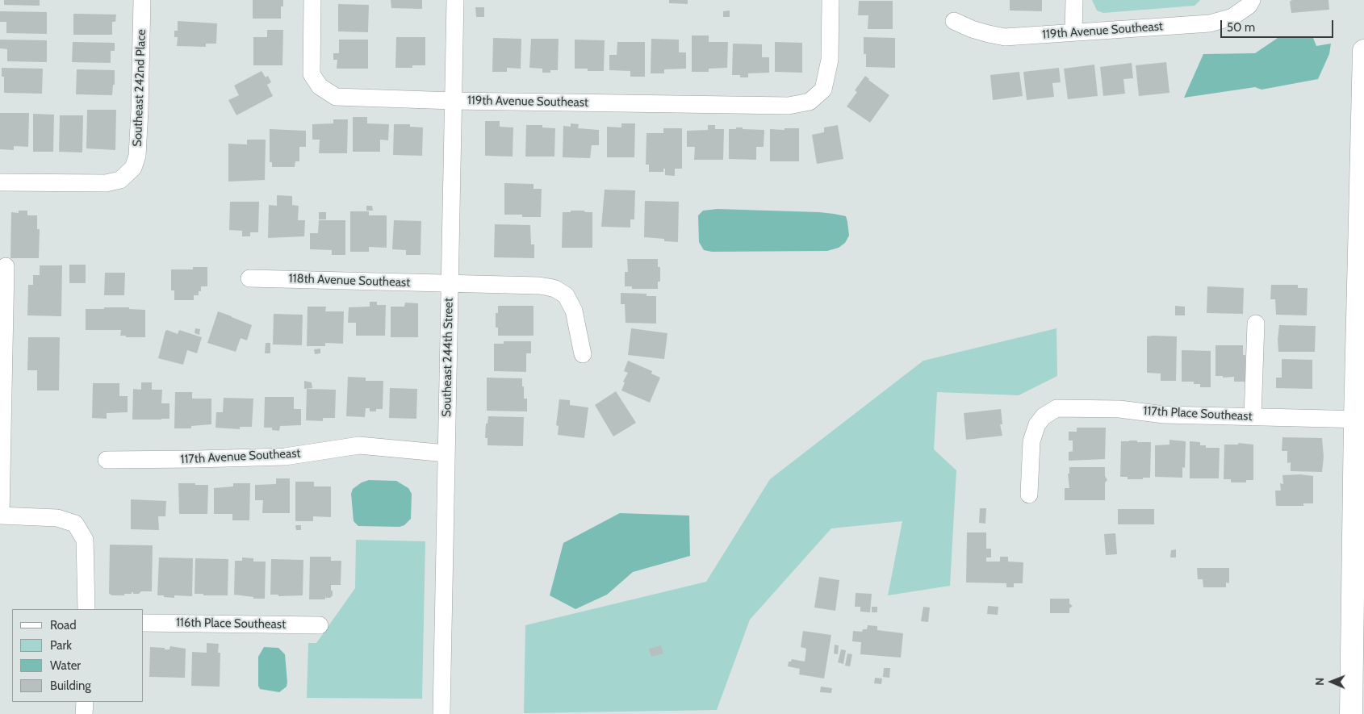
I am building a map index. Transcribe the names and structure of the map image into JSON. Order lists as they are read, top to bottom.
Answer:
{
  "streets": {
    "street": [
      "119th Avenue Southeast",
      "Southeast 242nd Place",
      "118th Avenue Southeast",
      "Southeast 244th Street",
      "117th Place Southeast",
      "117th Avenue Southeast",
      "116th Place Southeast"
    ]
  },
  "crossings": [
    ["119th Avenue Southeast", "Southeast 244th Street"],
    ["118th Avenue Southeast", "Southeast 244th Street"],
    ["Southeast 244th Street", "117th Avenue Southeast"]
  ],
  "legend": [
    "Road",
    "Park",
    "Water",
    "Building"
  ],
  "scale_bar": "50 m",
  "north": "left"
}
